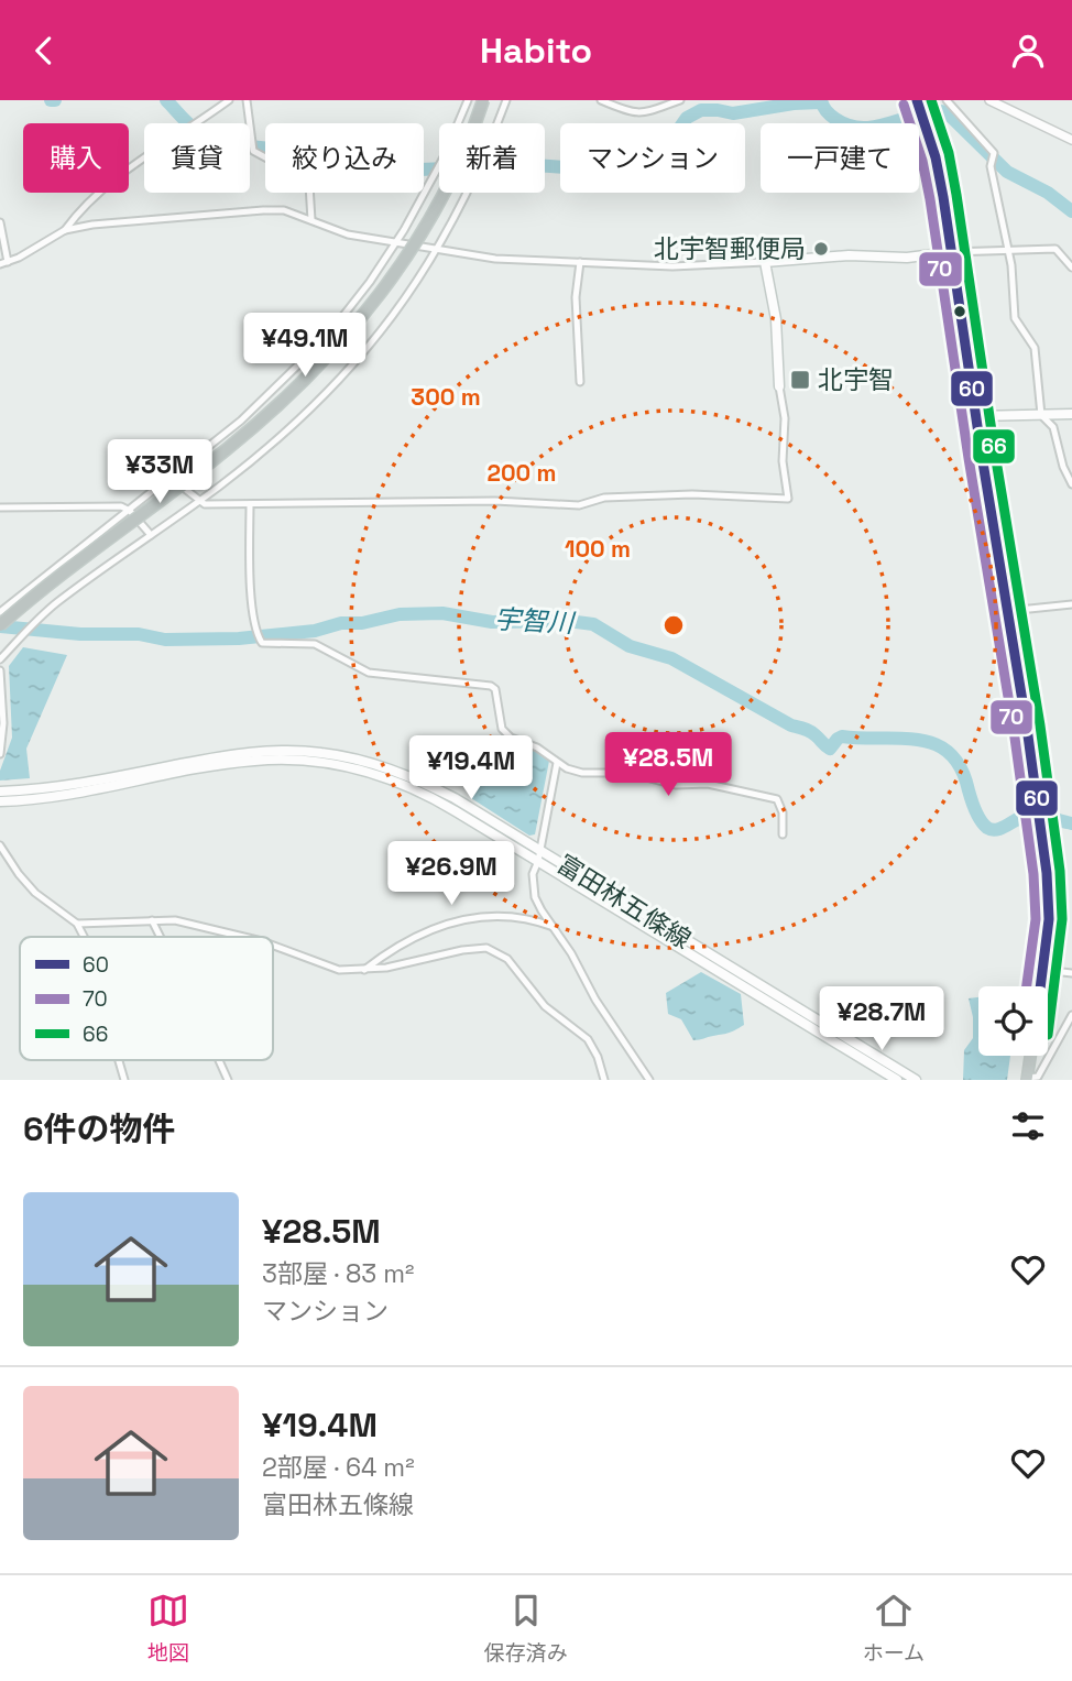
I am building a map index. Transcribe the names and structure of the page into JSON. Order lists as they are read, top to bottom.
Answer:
{
  "streets": {
    "main road": ["富田林五條線"]
  },
  "water": ["宇智川"],
  "places": {
    "other": ["北宇智郵便局"],
    "transit": ["北宇智"]
  },
  "lines": ["transit line 60", "transit line 66", "transit line 70"],
  "legend": ["60", "70", "66"],
  "page": {
    "header": "Habito",
    "chip": [
      "購入",
      "賃貸",
      "絞り込み",
      "新着",
      "マンション",
      "一戸建て"
    ],
    "price": [
      "¥49.1M",
      "¥33M",
      "¥28.5M",
      "¥19.4M",
      "¥26.9M",
      "¥28.7M"
    ],
    "heading": "6件の物件",
    "list": [
      {
        "name": "¥28.5M",
        "note": "3部屋 · 83 m² · マンション"
      },
      {
        "name": "¥19.4M",
        "note": "2部屋 · 64 m² · 富田林五條線"
      }
    ],
    "tabs": ["地図", "保存済み", "ホーム"]
  },
  "rings": ["300 m", "200 m", "100 m"]
}
